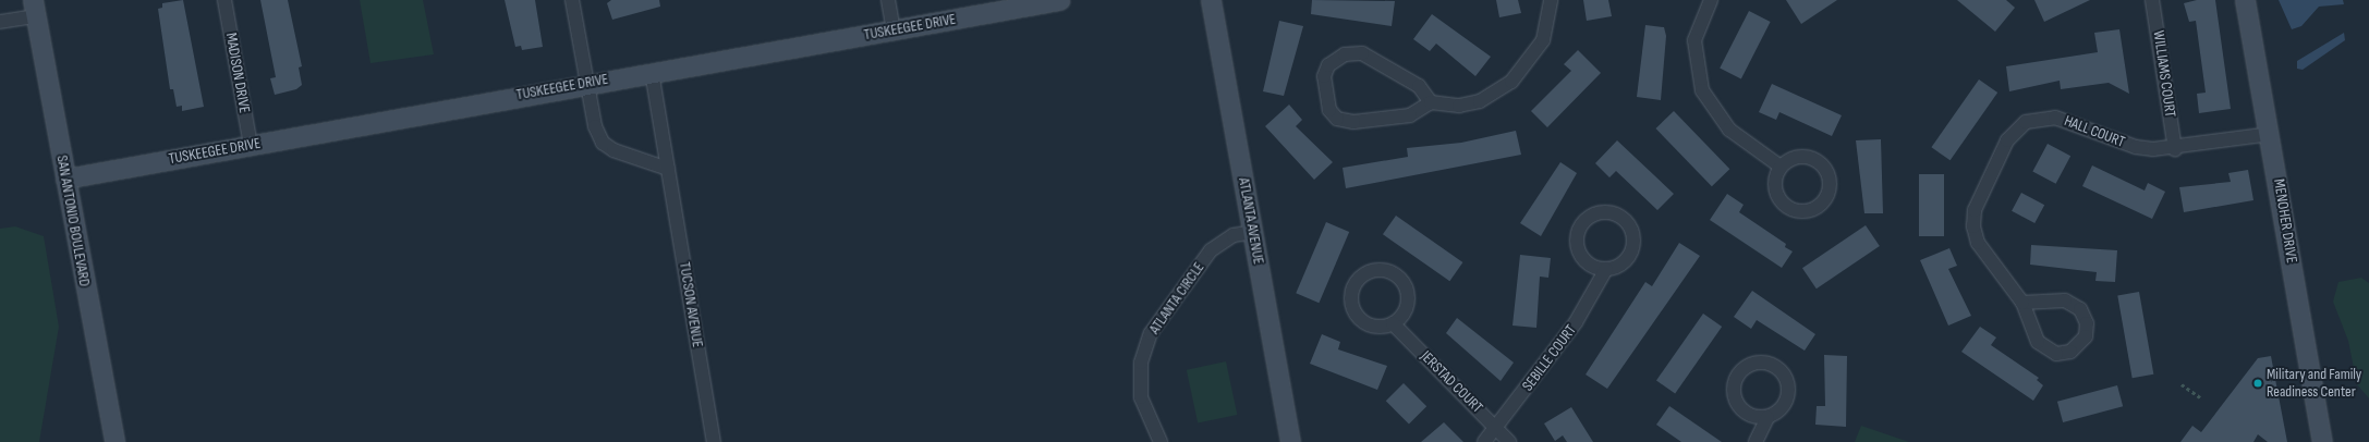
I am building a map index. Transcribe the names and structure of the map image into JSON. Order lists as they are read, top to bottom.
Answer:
{
  "streets": {
    "street": [
      "TUSKEEGEE DRIVE",
      "MADISON DRIVE",
      "WILLIAMS COURT",
      "HALL COURT",
      "SAN ANTONIO BOULEVARD",
      "ATLANTA AVENUE",
      "MENOHER DRIVE",
      "ATLANTA CIRCLE",
      "TUCSON AVENUE",
      "SEBILLE COURT",
      "JERSTAD COURT"
    ]
  },
  "crossings": [
    ["TUSKEEGEE DRIVE", "MADISON DRIVE"],
    ["TUSKEEGEE DRIVE", "SAN ANTONIO BOULEVARD"],
    ["TUSKEEGEE DRIVE", "TUCSON AVENUE"],
    ["WILLIAMS COURT", "HALL COURT"],
    ["HALL COURT", "MENOHER DRIVE"],
    ["ATLANTA AVENUE", "ATLANTA CIRCLE"],
    ["SEBILLE COURT", "JERSTAD COURT"]
  ],
  "places": ["Military and Family Readiness Center"]
}
